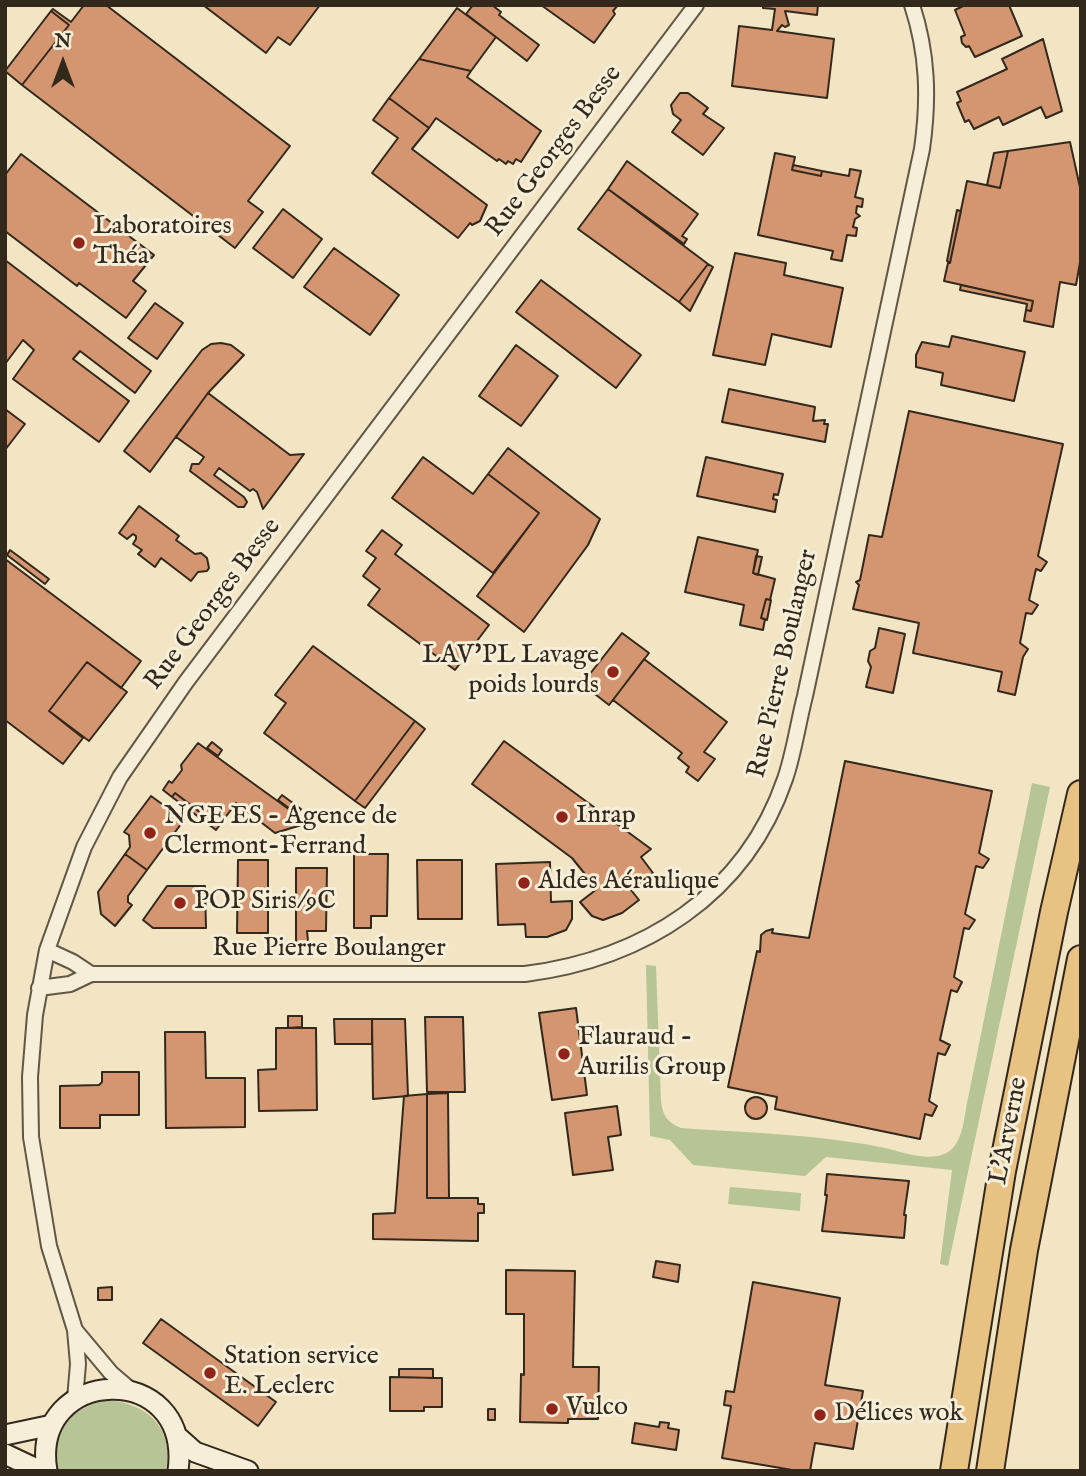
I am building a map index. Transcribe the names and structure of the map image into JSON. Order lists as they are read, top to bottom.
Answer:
{
  "streets": {
    "highway": ["L'Arverne"],
    "street": ["Rue Georges Besse", "Rue Pierre Boulanger"]
  },
  "crossings": [
    ["Rue Georges Besse", "Rue Pierre Boulanger"]
  ],
  "places": [
    "Laboratoires Théa",
    "LAV'PL Lavage poids lourds",
    "Inrap",
    "NGE ES - Agence de Clermont-Ferrand",
    "Aldes Aéraulique",
    "POP Siris/9C",
    "Flauraud - Aurilis Group",
    "Station service E. Leclerc",
    "Vulco",
    "Délices wok"
  ],
  "north": "top"
}
